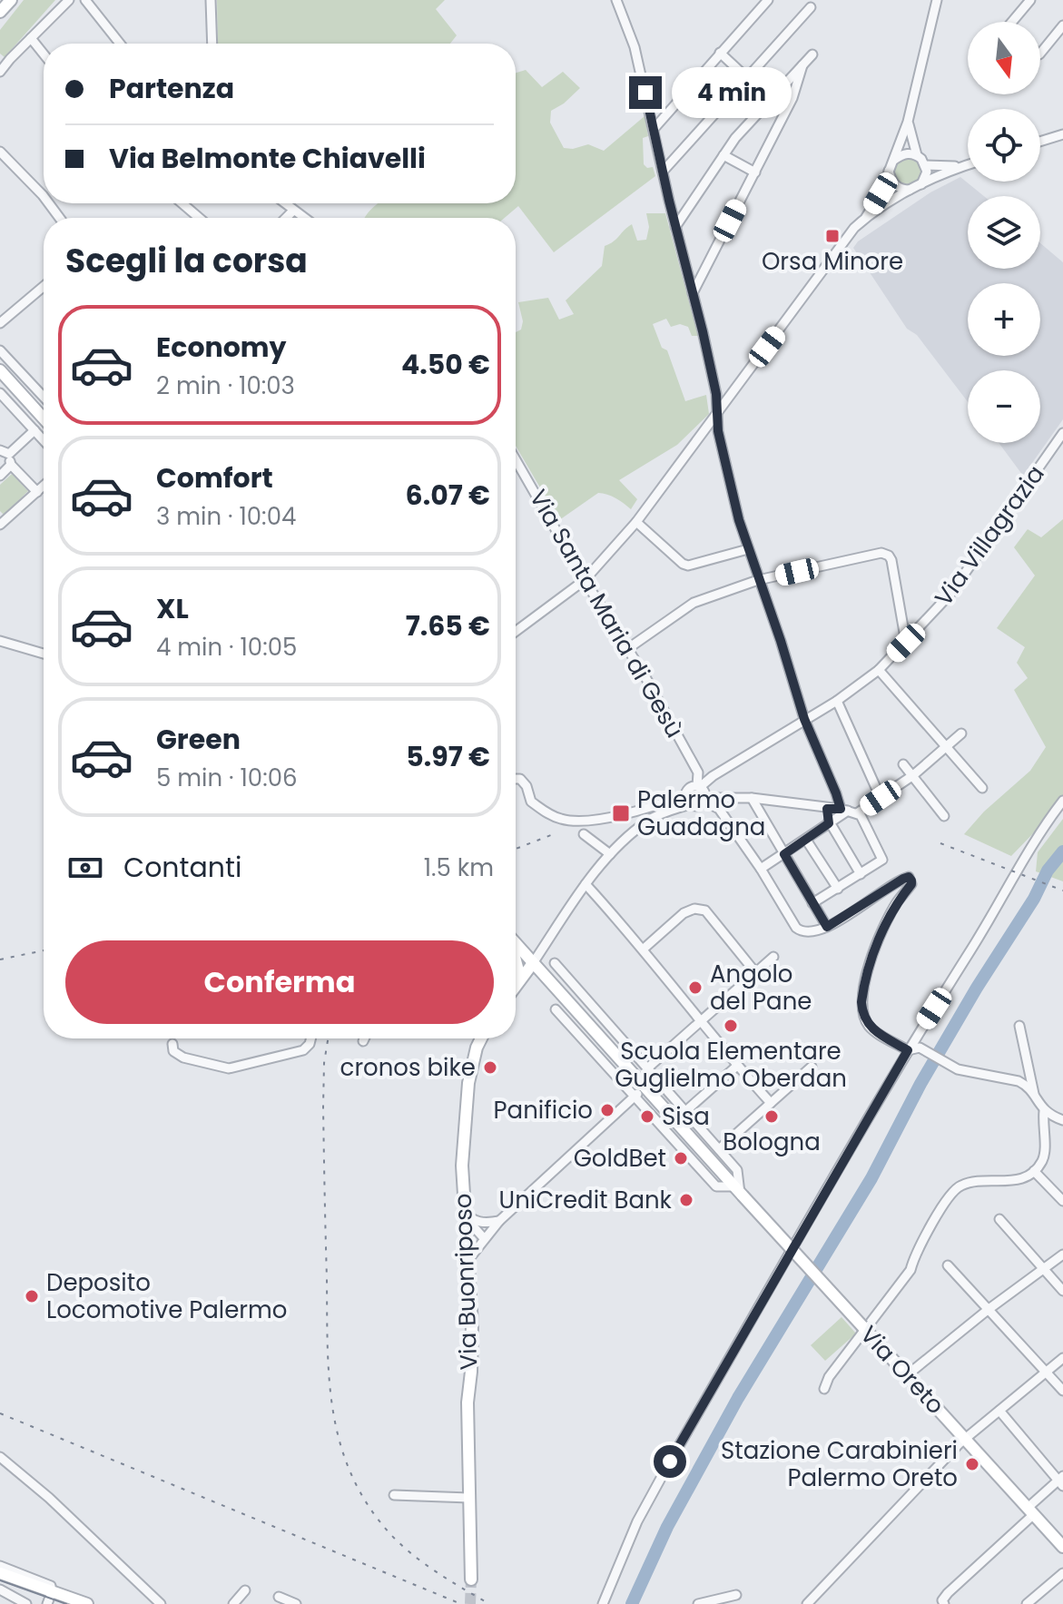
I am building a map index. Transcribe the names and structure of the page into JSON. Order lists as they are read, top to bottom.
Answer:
{
  "streets": {
    "street": [
      "Via Villagrazia",
      "Via Santa Maria di Gesù",
      "Via Buonriposo",
      "Via Oreto"
    ]
  },
  "crossings": [
    ["Via Villagrazia", "Via Santa Maria di Gesù"]
  ],
  "places": {
    "transit": ["Orsa Minore", "Palermo Guadagna"],
    "other": [
      "Angolo del Pane",
      "Scuola Elementare Guglielmo Oberdan",
      "cronos bike",
      "Panificio",
      "Sisa",
      "Bologna",
      "GoldBet",
      "UniCredit Bank",
      "Deposito Locomotive Palermo",
      "Stazione Carabinieri Palermo Oreto"
    ]
  },
  "north": "bottom",
  "page": {
    "map_buttons": ["+", "−"],
    "banner": ["Partenza", "Via Belmonte Chiavelli"],
    "bubble": "4 min",
    "heading": "Scegli la corsa",
    "list": [
      {
        "name": "Economy",
        "note": "2 min · 10:03",
        "value": "4.50 €"
      },
      {
        "name": "Comfort",
        "note": "3 min · 10:04",
        "value": "6.07 €"
      },
      {
        "name": "XL",
        "note": "4 min · 10:05",
        "value": "7.65 €"
      },
      {
        "name": "Green",
        "note": "5 min · 10:06",
        "value": "5.97 €"
      }
    ],
    "pay": ["Contanti", "1.5 km"],
    "buttons": "Conferma"
  }
}
